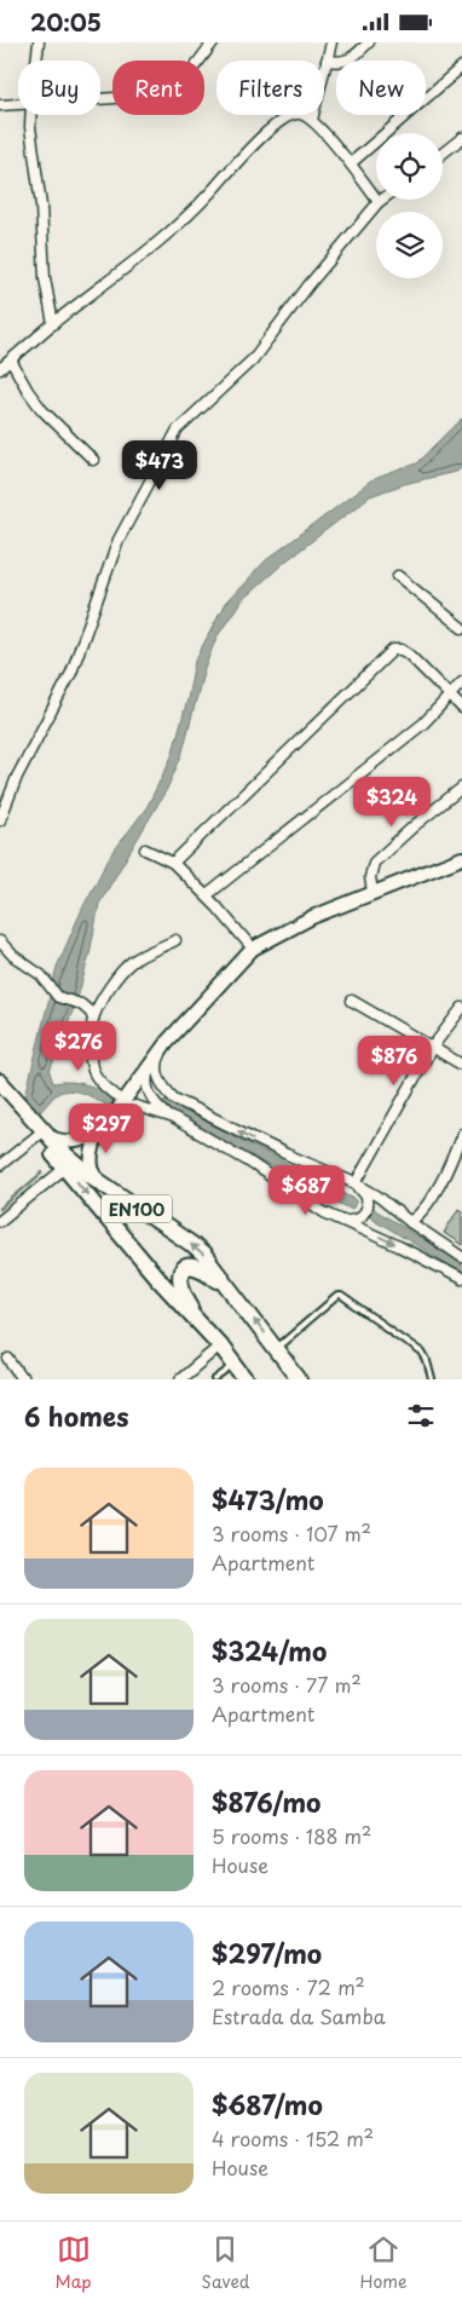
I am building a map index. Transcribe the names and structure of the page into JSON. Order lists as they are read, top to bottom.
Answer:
{
  "streets": {
    "main road": ["EN100"]
  },
  "page": {
    "status": "20:05",
    "chip": [
      "Buy",
      "Rent",
      "Filters",
      "New"
    ],
    "price": [
      "$473",
      "$324",
      "$276",
      "$876",
      "$297",
      "$687"
    ],
    "heading": "6 homes",
    "list": [
      {
        "name": "$473/mo",
        "note": "3 rooms · 107 m² · Apartment"
      },
      {
        "name": "$324/mo",
        "note": "3 rooms · 77 m² · Apartment"
      },
      {
        "name": "$876/mo",
        "note": "5 rooms · 188 m² · House"
      },
      {
        "name": "$297/mo",
        "note": "2 rooms · 72 m² · Estrada da Samba"
      },
      {
        "name": "$687/mo",
        "note": "4 rooms · 152 m² · House"
      }
    ],
    "tabs": ["Map", "Saved", "Home"]
  }
}
